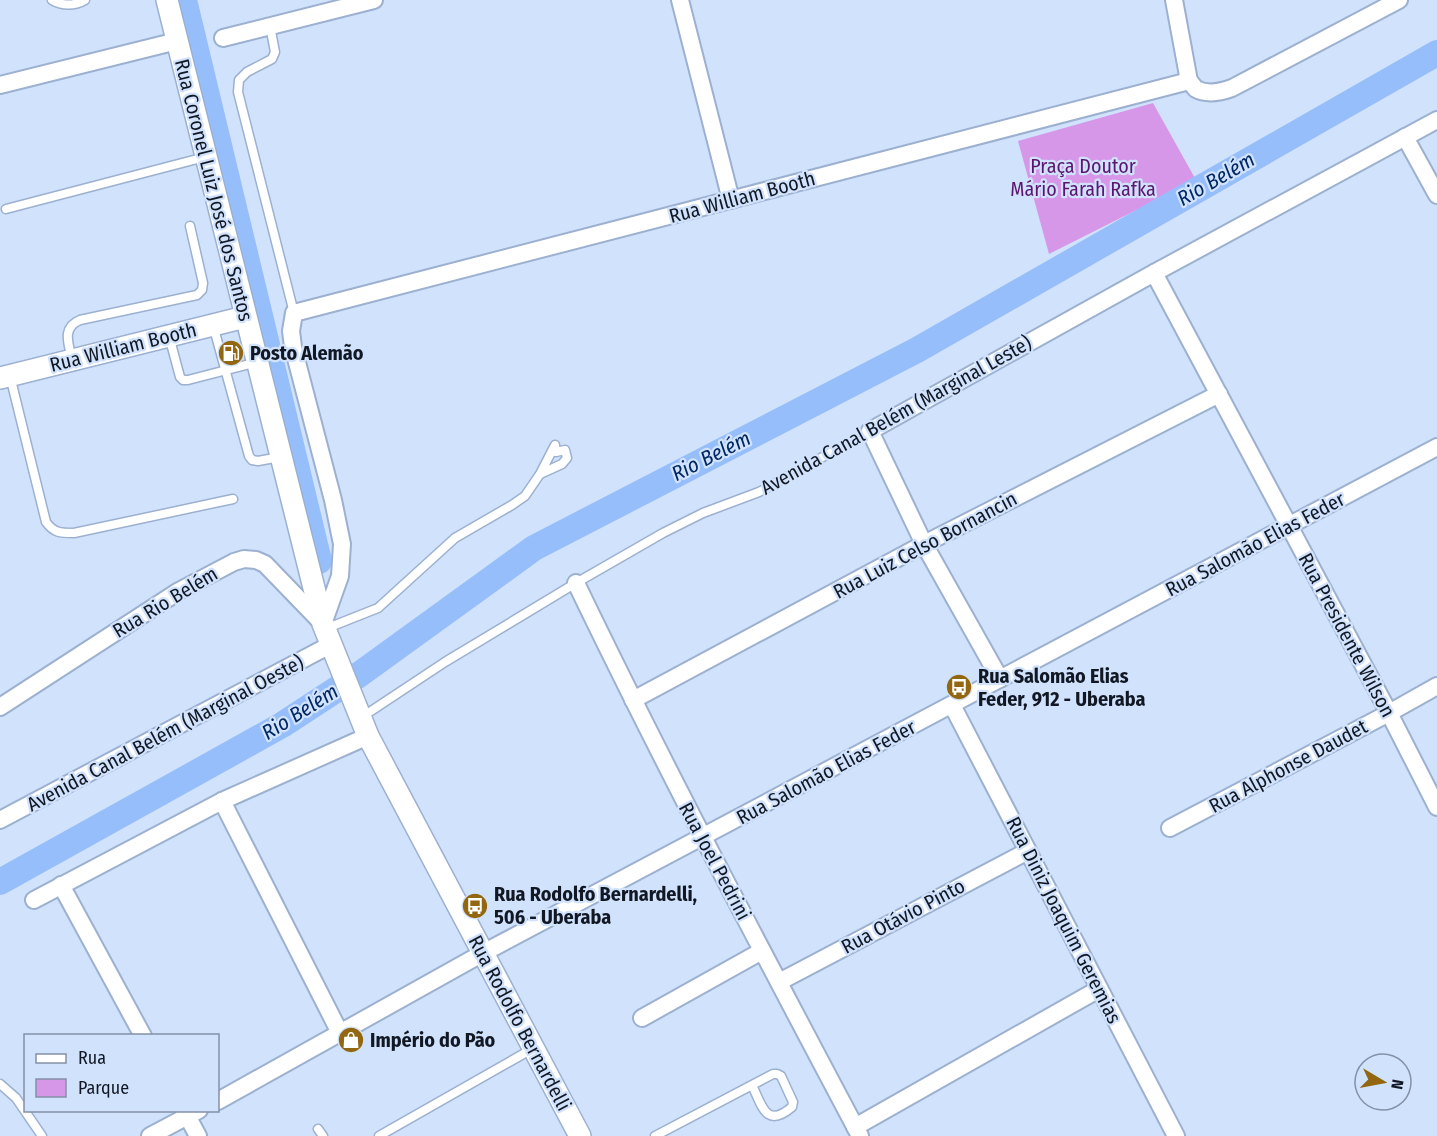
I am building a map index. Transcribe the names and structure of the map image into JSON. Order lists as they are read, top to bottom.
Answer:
{
  "streets": {
    "street": [
      "Rua Coronel Luiz José dos Santos",
      "Rua William Booth",
      "Avenida Canal Belém (Marginal Leste)",
      "Rua Salomão Elias Feder",
      "Rua Luiz Celso Bornancin",
      "Rua Rio Belém",
      "Rua Presidente Wilson",
      "Avenida Canal Belém (Marginal Oeste)",
      "Rua Alphonse Daudet",
      "Rua Joel Pedrini",
      "Rua Otávio Pinto",
      "Rua Diniz Joaquim Geremias",
      "Rua Rodolfo Bernardelli"
    ]
  },
  "crossings": [
    ["Rua Coronel Luiz José dos Santos", "Rua William Booth"],
    ["Rua Coronel Luiz José dos Santos", "Rua Rio Belém"],
    ["Rua Coronel Luiz José dos Santos", "Avenida Canal Belém (Marginal Oeste)"],
    ["Rua Coronel Luiz José dos Santos", "Rua Rodolfo Bernardelli"],
    ["Avenida Canal Belém (Marginal Leste)", "Rua Presidente Wilson"],
    ["Avenida Canal Belém (Marginal Leste)", "Rua Joel Pedrini"],
    ["Avenida Canal Belém (Marginal Leste)", "Rua Rodolfo Bernardelli"],
    ["Rua Salomão Elias Feder", "Rua Presidente Wilson"],
    ["Rua Salomão Elias Feder", "Rua Joel Pedrini"],
    ["Rua Salomão Elias Feder", "Rua Diniz Joaquim Geremias"],
    ["Rua Salomão Elias Feder", "Rua Rodolfo Bernardelli"],
    ["Rua Luiz Celso Bornancin", "Rua Presidente Wilson"],
    ["Rua Luiz Celso Bornancin", "Rua Joel Pedrini"],
    ["Rua Rio Belém", "Avenida Canal Belém (Marginal Oeste)"],
    ["Rua Rio Belém", "Rua Rodolfo Bernardelli"],
    ["Rua Presidente Wilson", "Rua Alphonse Daudet"],
    ["Avenida Canal Belém (Marginal Oeste)", "Rua Rodolfo Bernardelli"],
    ["Rua Joel Pedrini", "Rua Otávio Pinto"],
    ["Rua Otávio Pinto", "Rua Diniz Joaquim Geremias"]
  ],
  "water": ["Rio Belém"],
  "parks": ["Praça Doutor Mário Farah Rafka"],
  "places": {
    "fuel station": ["Posto Alemão"],
    "bus stop": ["Rua Salomão Elias Feder, 912 - Uberaba", "Rua Rodolfo Bernardelli, 506 - Uberaba"],
    "shop": ["Império do Pão"]
  },
  "legend": ["Rua", "Parque"],
  "north": "right"
}
